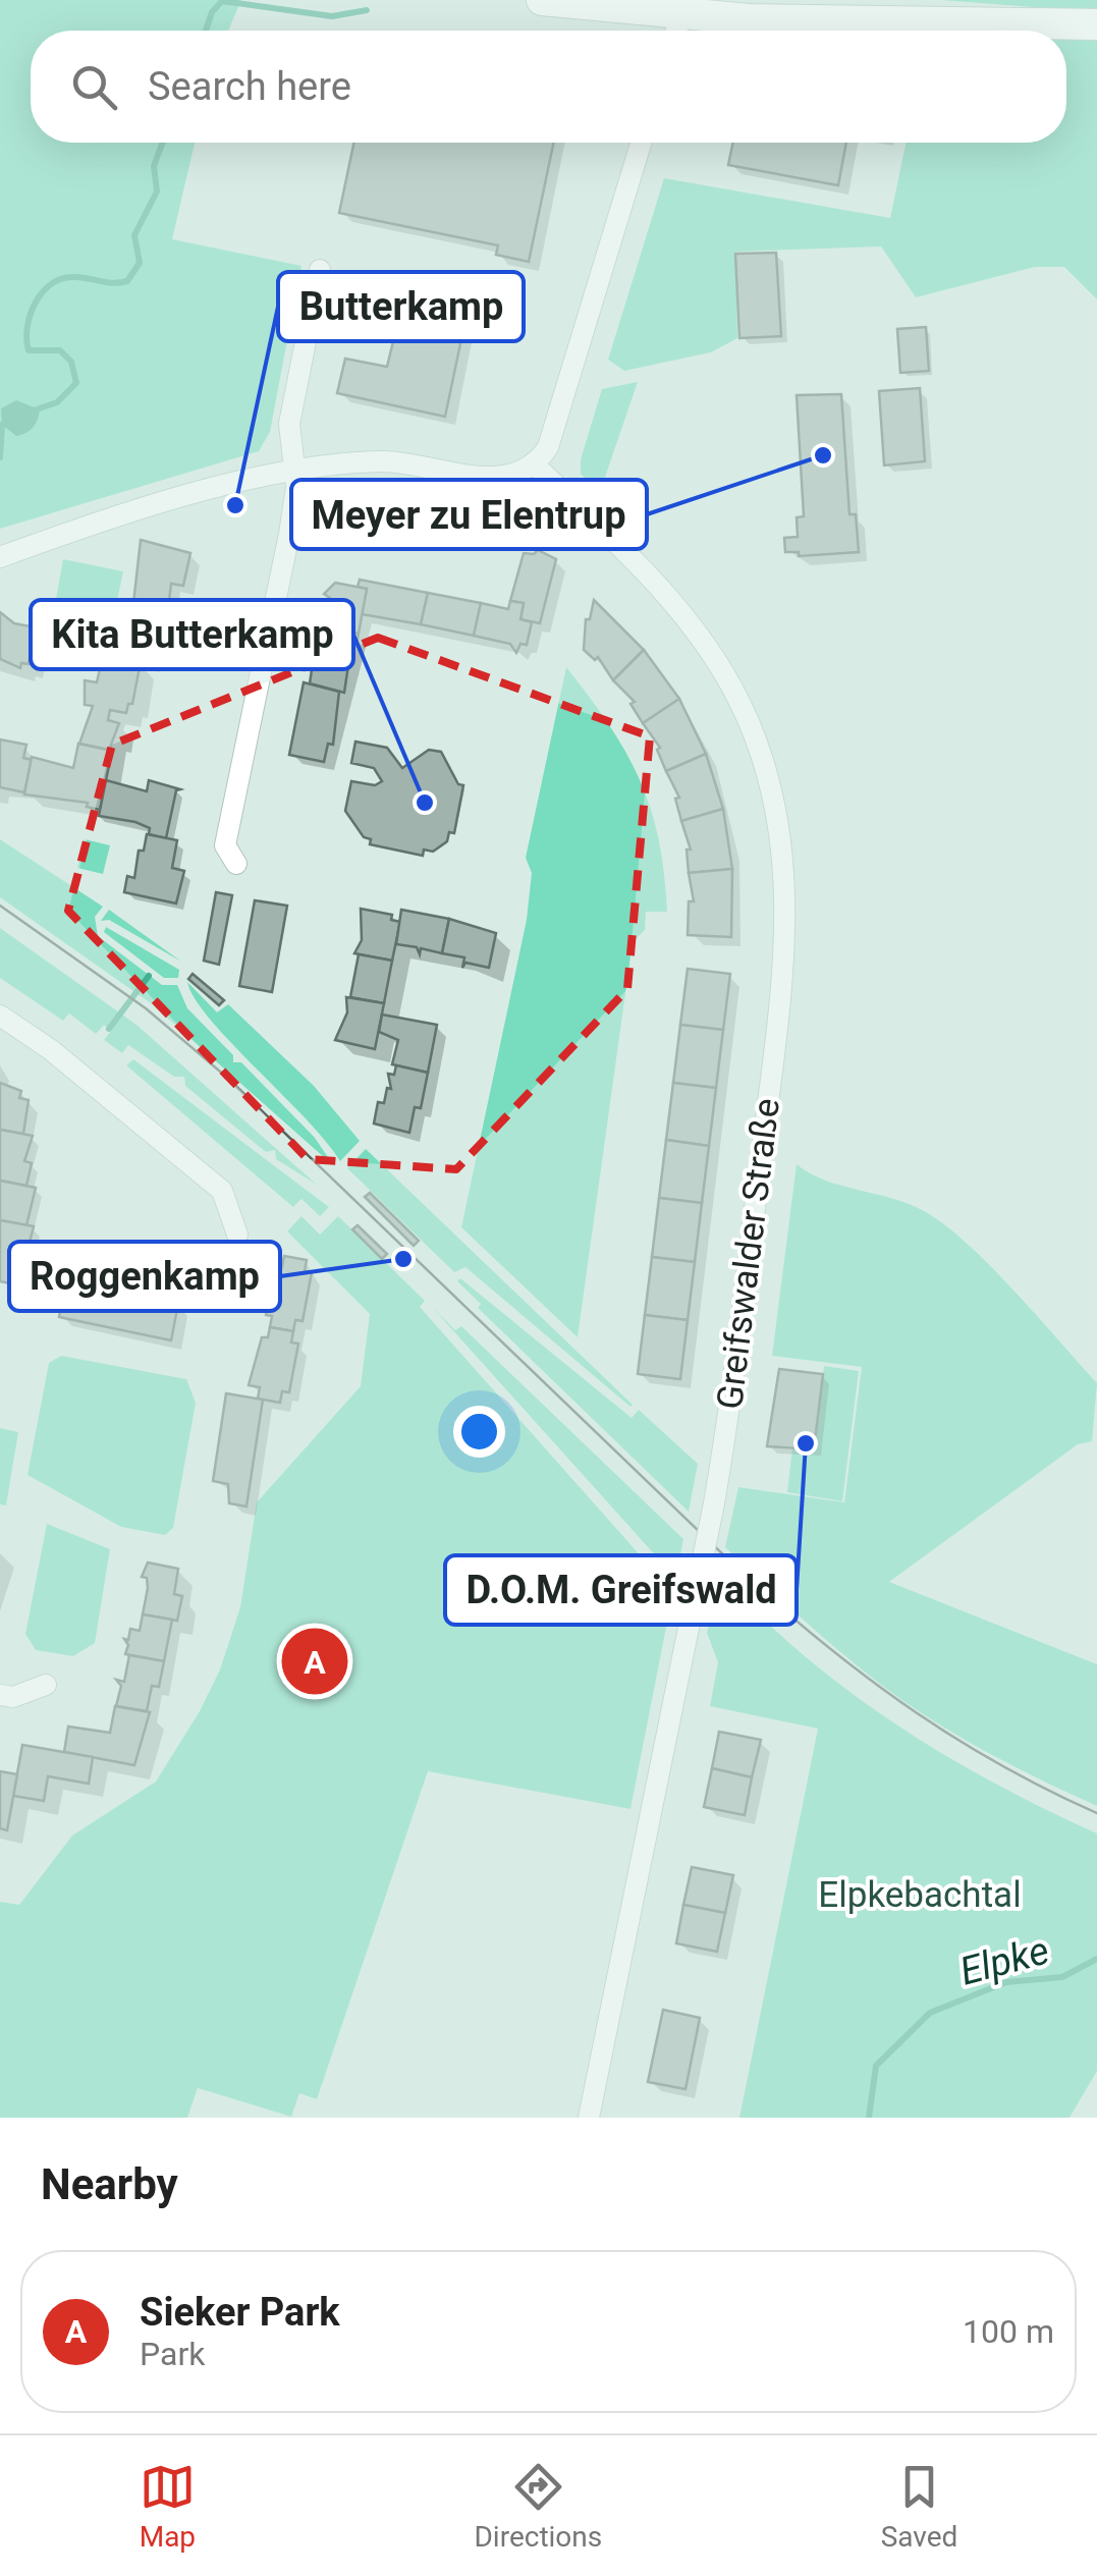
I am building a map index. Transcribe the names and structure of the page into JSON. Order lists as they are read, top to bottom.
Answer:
{
  "streets": {
    "street": ["Greifswalder Straße"]
  },
  "water": ["Elpke"],
  "parks": ["Elpkebachtal"],
  "places": [
    "Meyer zu Elentrup",
    "Butterkamp",
    "Kita Butterkamp",
    "Roggenkamp",
    "D.O.M. Greifswald"
  ],
  "page": {
    "search": "Search here",
    "pins": "A",
    "heading": "Nearby",
    "list": [
      {
        "mark": "A",
        "name": "Sieker Park",
        "note": "Park",
        "value": "100 m"
      }
    ],
    "nav": ["Map", "Directions", "Saved"]
  }
}
